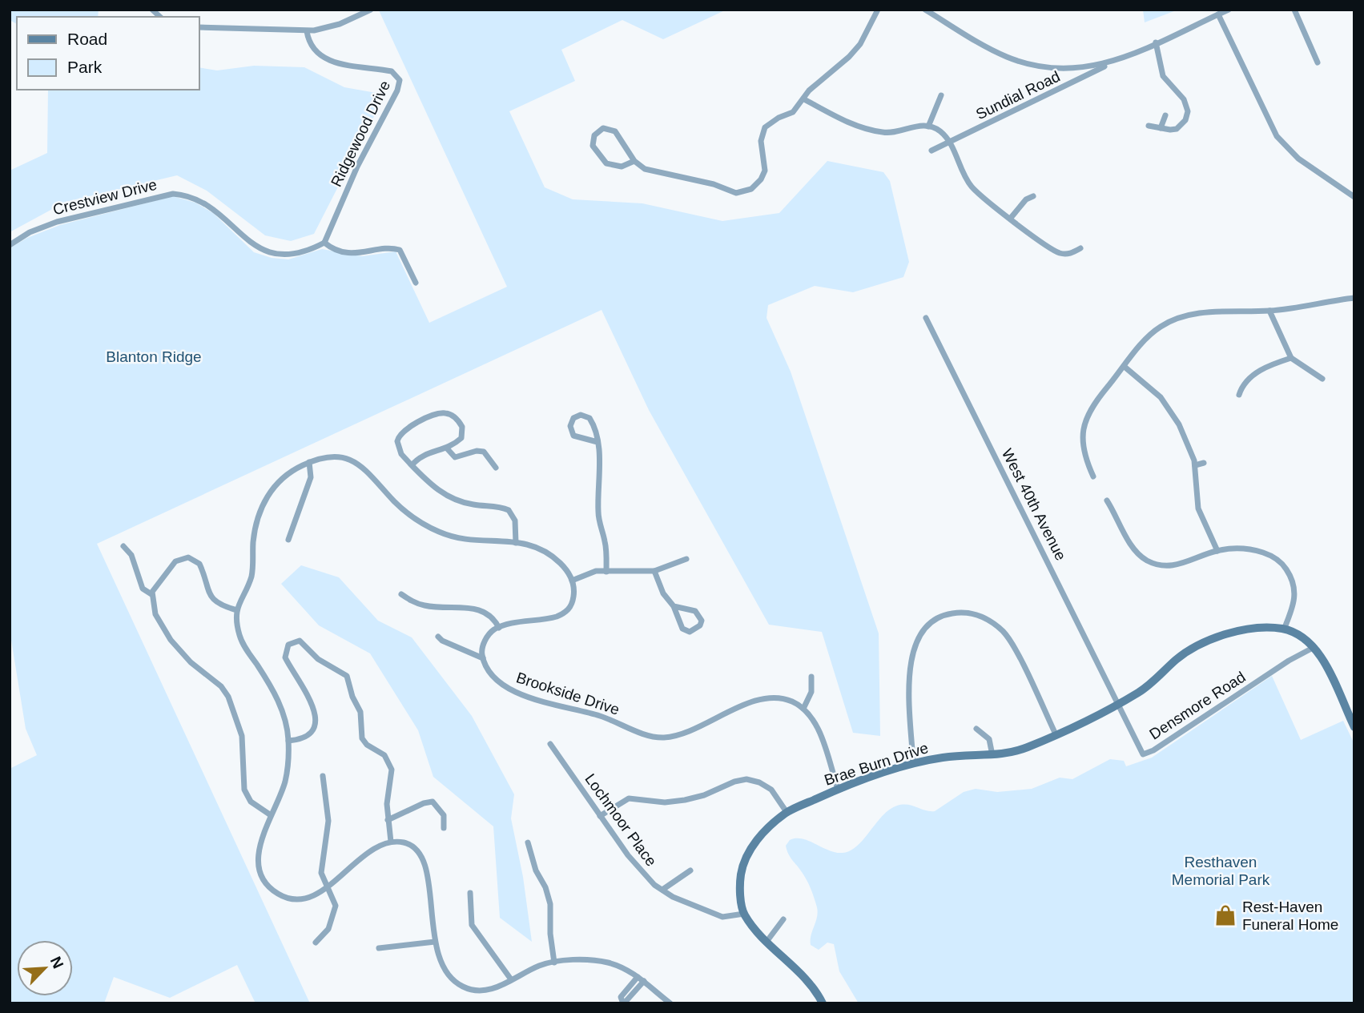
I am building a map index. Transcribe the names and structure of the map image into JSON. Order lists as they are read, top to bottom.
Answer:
{
  "streets": {
    "street": [
      "Sundial Road",
      "Ridgewood Drive",
      "Crestview Drive",
      "West 40th Avenue",
      "Brookside Drive",
      "Densmore Road",
      "Brae Burn Drive",
      "Lochmoor Place"
    ]
  },
  "crossings": [
    ["Ridgewood Drive", "Crestview Drive"],
    ["West 40th Avenue", "Densmore Road"],
    ["West 40th Avenue", "Brae Burn Drive"],
    ["Densmore Road", "Brae Burn Drive"],
    ["Brae Burn Drive", "Lochmoor Place"]
  ],
  "parks": ["Blanton Ridge", "Resthaven Memorial Park"],
  "places": {
    "shop": ["Rest-Haven Funeral Home"]
  },
  "legend": ["Road", "Park"],
  "north": "top right"
}
